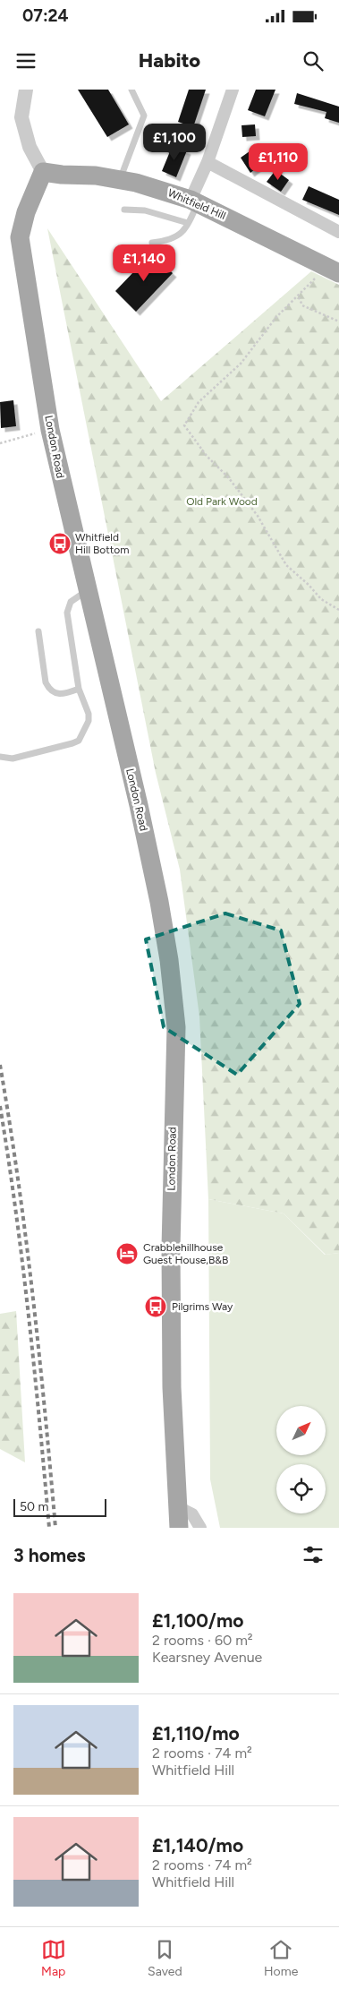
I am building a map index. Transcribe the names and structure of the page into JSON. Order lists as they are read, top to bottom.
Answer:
{
  "streets": {
    "main road": ["Whitfield Hill", "London Road"]
  },
  "crossings": [
    ["Whitfield Hill", "London Road"]
  ],
  "parks": ["Old Park Wood"],
  "places": {
    "bus stop": ["Whitfield Hill Bottom", "Pilgrims Way"],
    "hotel": ["Crabblehillhouse Guest House,B&B"]
  },
  "scale_bar": "50 m",
  "north": "top right",
  "page": {
    "status": "07:24",
    "header": "Habito",
    "price": ["£1,100", "£1,110", "£1,140"],
    "scale": "50 m",
    "heading": "3 homes",
    "list": [
      {
        "name": "£1,100/mo",
        "note": "2 rooms · 60 m² · Kearsney Avenue"
      },
      {
        "name": "£1,110/mo",
        "note": "2 rooms · 74 m² · Whitfield Hill"
      },
      {
        "name": "£1,140/mo",
        "note": "2 rooms · 74 m² · Whitfield Hill"
      }
    ],
    "tabs": ["Map", "Saved", "Home"]
  }
}
